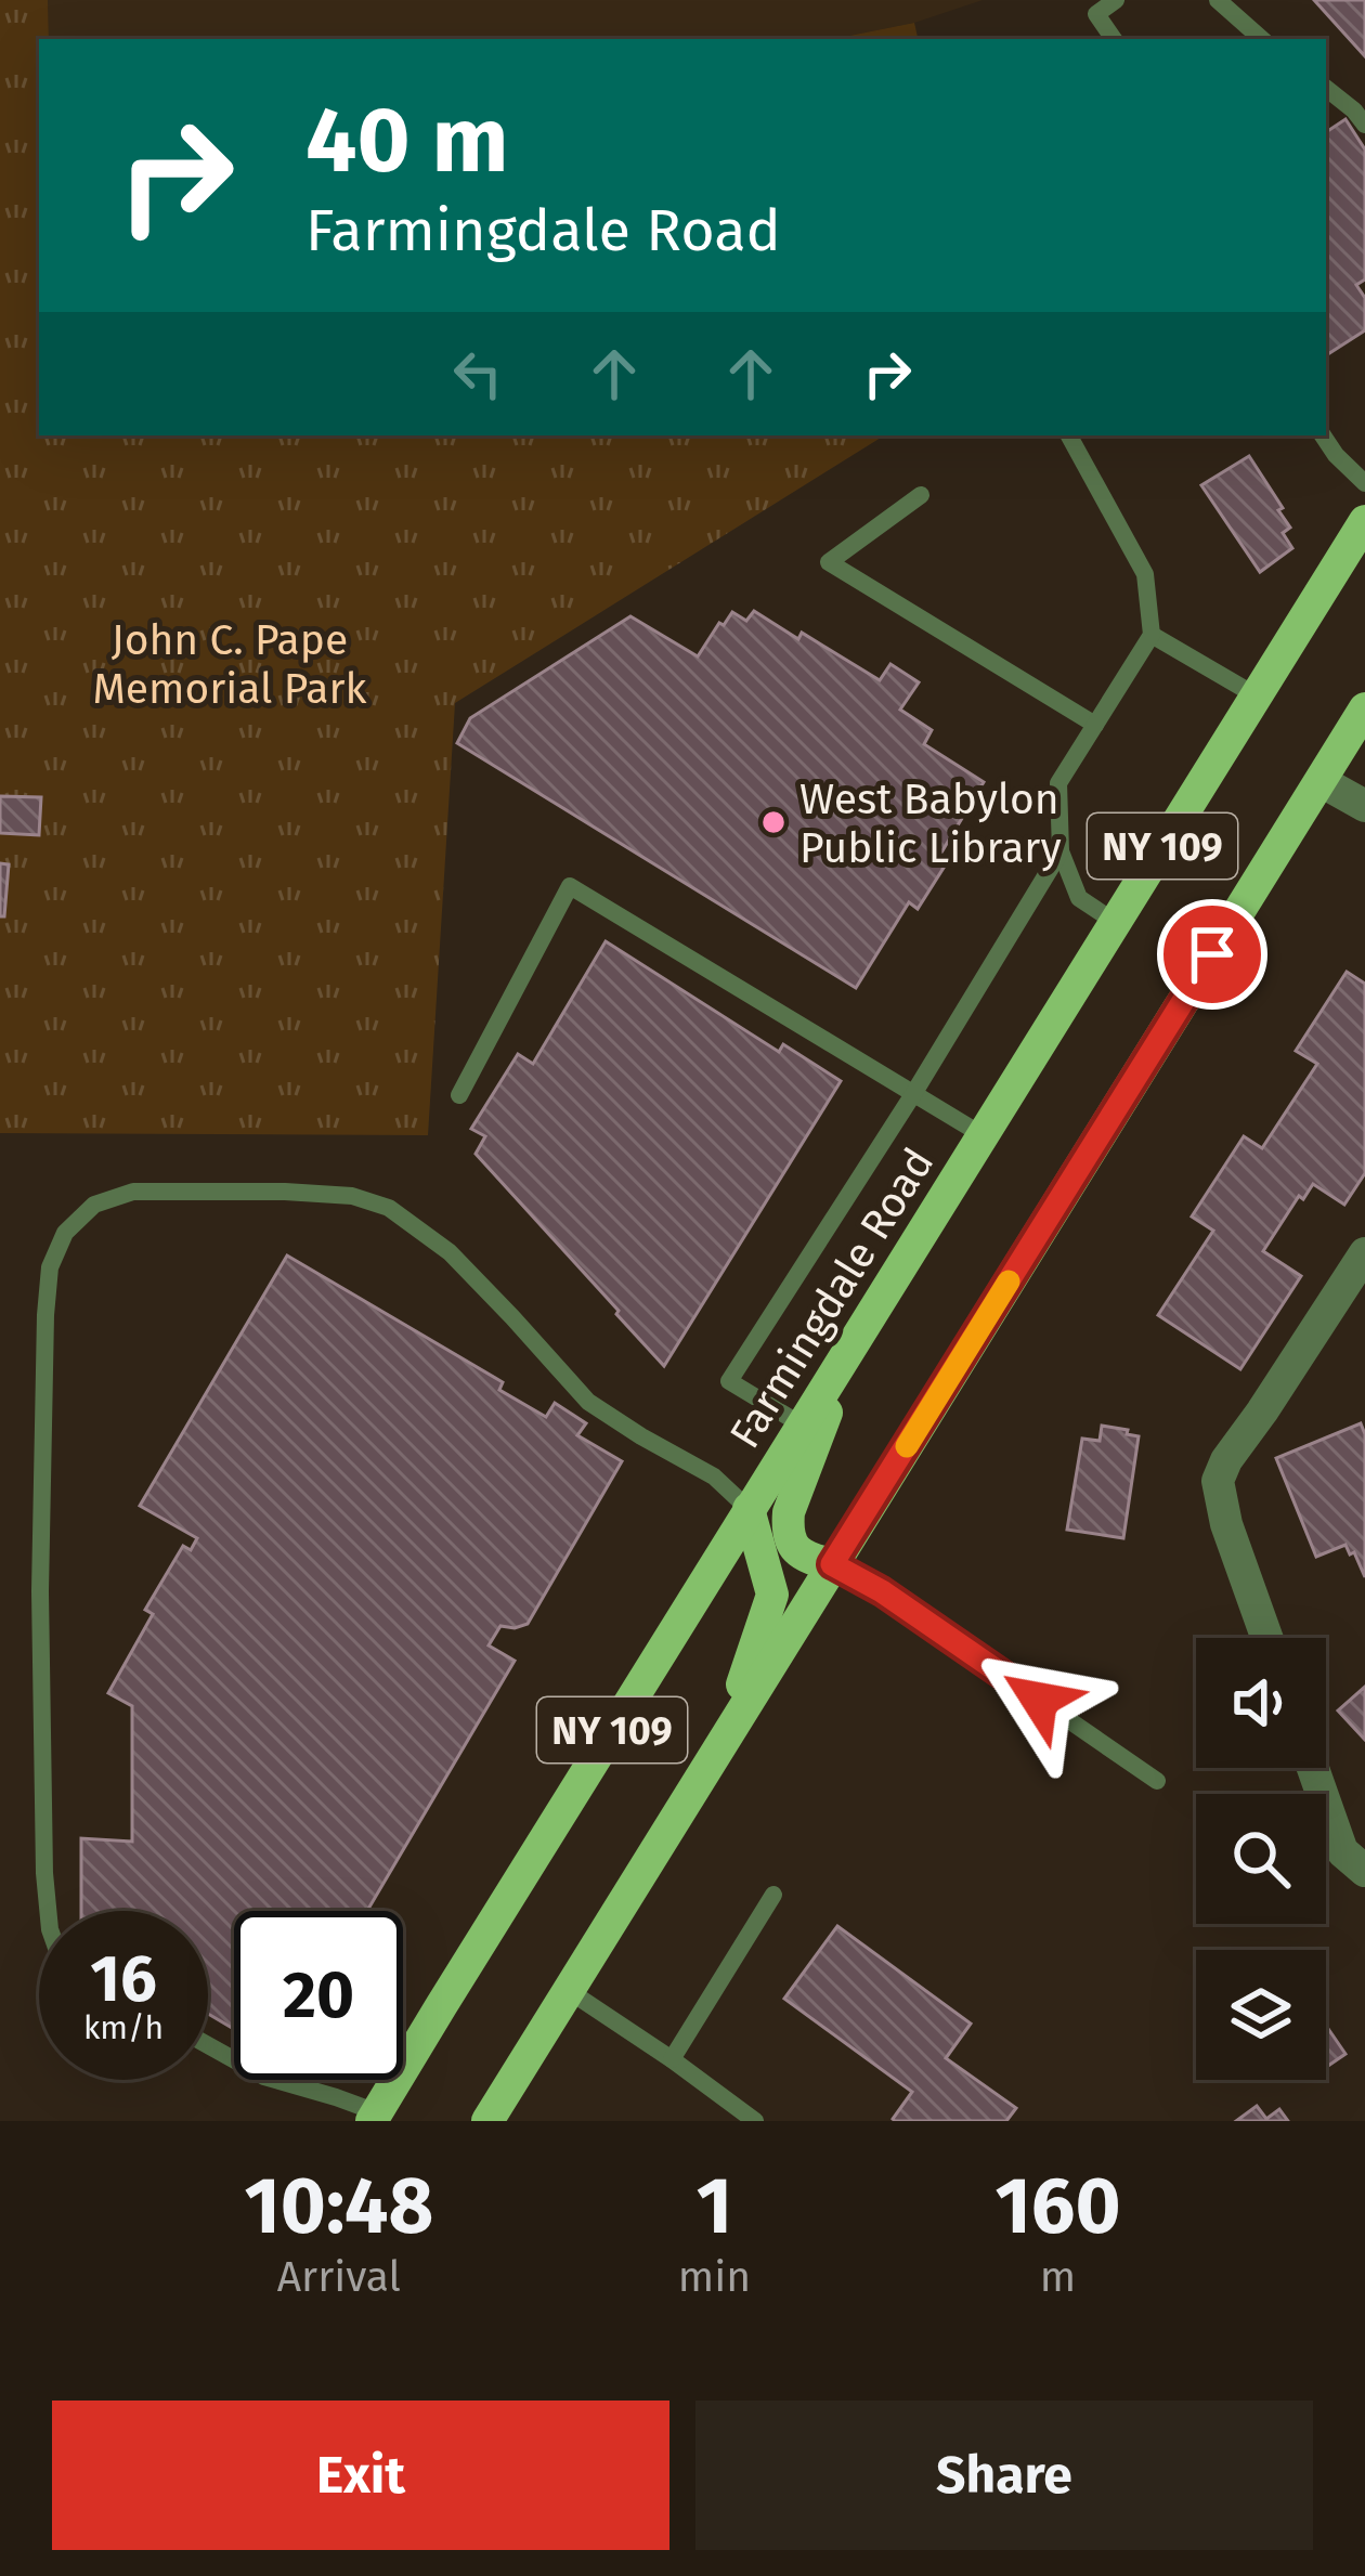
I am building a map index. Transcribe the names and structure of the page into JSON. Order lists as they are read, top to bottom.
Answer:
{
  "streets": {
    "main road": ["NY 109", "Farmingdale Road"]
  },
  "parks": ["John C. Pape Memorial Park"],
  "places": ["West Babylon Public Library"],
  "page": {
    "turn": ["40 m", "Farmingdale Road"],
    "speed": "16 km/h",
    "limit": "20",
    "eta": [
      "10:48",
      "Arrival",
      "1",
      "min",
      "160",
      "m"
    ],
    "buttons": ["Exit", "Share"]
  }
}
